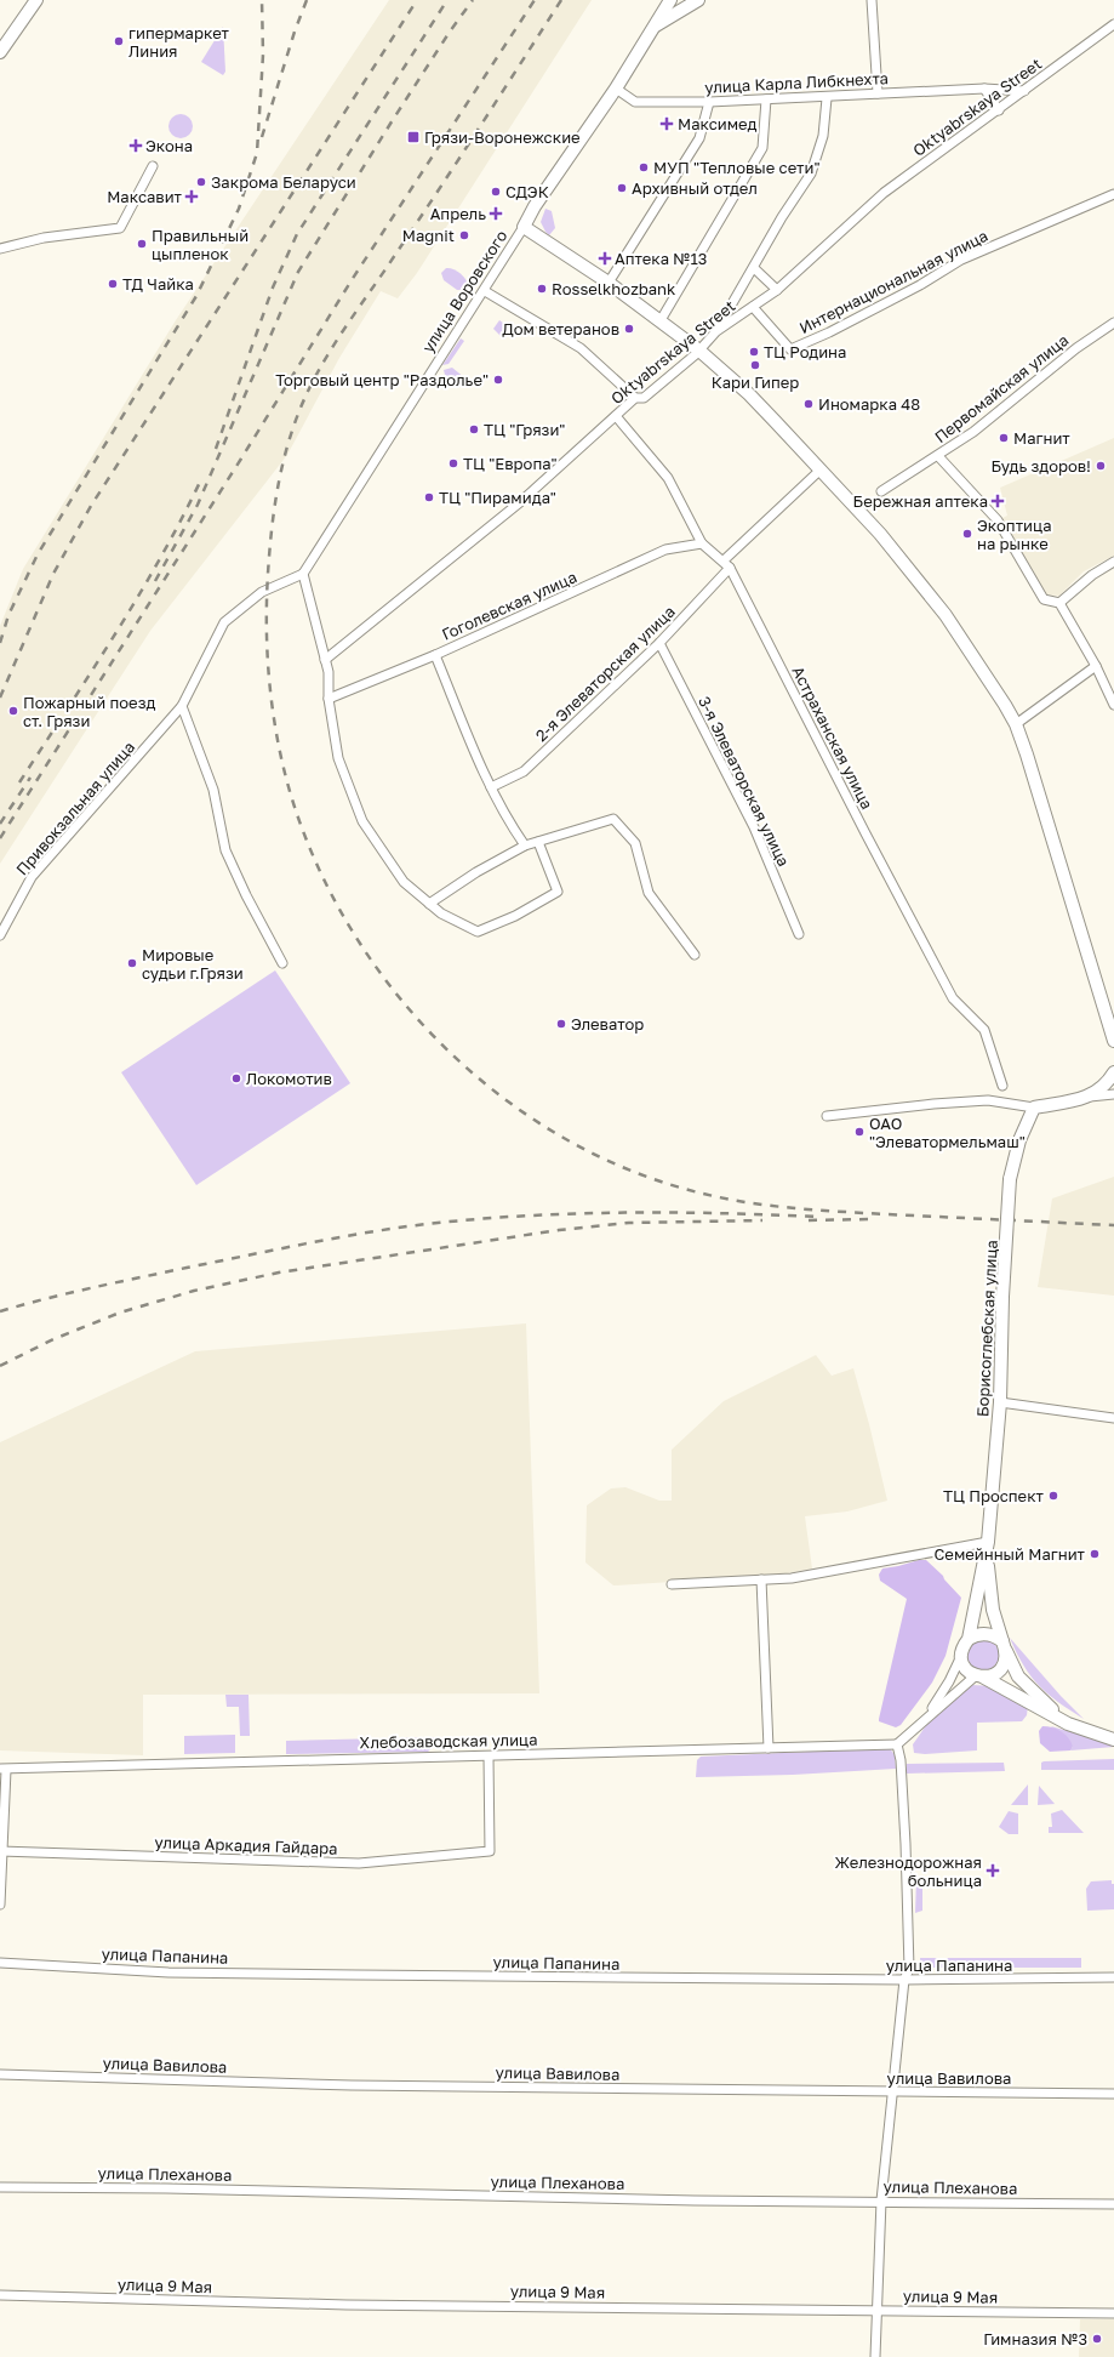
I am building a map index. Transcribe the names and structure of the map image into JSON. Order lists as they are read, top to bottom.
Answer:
{
  "streets": {
    "street": [
      "улица Карла Либкнехта",
      "Oktyabrskaya Street",
      "Интернациональная улица",
      "улица Воровского",
      "Первомайская улица",
      "Гоголевская улица",
      "2-я Элеваторская улица",
      "Астраханская улица",
      "3-я Элеваторская улица",
      "Привокзальная улица",
      "Борисоглебская улица",
      "Хлебозаводская улица",
      "улица Аркадия Гайдара",
      "улица Папанина",
      "улица Вавилова",
      "улица Плеханова",
      "улица 9 Мая"
    ]
  },
  "crossings": [
    ["улица Карла Либкнехта", "Oktyabrskaya Street"],
    ["улица Карла Либкнехта", "улица Воровского"],
    ["Oktyabrskaya Street", "Интернациональная улица"],
    ["Oktyabrskaya Street", "Астраханская улица"],
    ["улица Воровского", "Привокзальная улица"],
    ["Гоголевская улица", "Астраханская улица"],
    ["2-я Элеваторская улица", "Астраханская улица"],
    ["2-я Элеваторская улица", "3-я Элеваторская улица"],
    ["Хлебозаводская улица", "улица Аркадия Гайдара"]
  ],
  "places": {
    "other": [
      "гипермаркет Линия",
      "МУП \"Тепловые сети\"",
      "Закрома Беларуси",
      "Архивный отдел",
      "СДЭК",
      "Magnit",
      "Правильный цыпленок",
      "ТД Чайка",
      "Rosselkhozbank",
      "Дом ветеранов",
      "ТЦ Родина",
      "Кари Гипер",
      "Торговый центр \"Раздолье\"",
      "Иномарка 48",
      "ТЦ \"Грязи\"",
      "Магнит",
      "ТЦ \"Европа\"",
      "Будь здоров!",
      "ТЦ \"Пирамида\"",
      "Экоптица на рынке",
      "Пожарный поезд ст. Грязи",
      "Мировые судьи г.Грязи",
      "Элеватор",
      "Локомотив",
      "ОАО \"Элеватормельмаш\"",
      "ТЦ Проспект",
      "Семейнный Магнит",
      "Гимназия №3"
    ],
    "health": [
      "Максимед",
      "Экона",
      "Максавит",
      "Апрель",
      "Аптека №13",
      "Бережная аптека",
      "Железнодорожная больница"
    ],
    "transit": ["Грязи-Воронежские"]
  }
}
